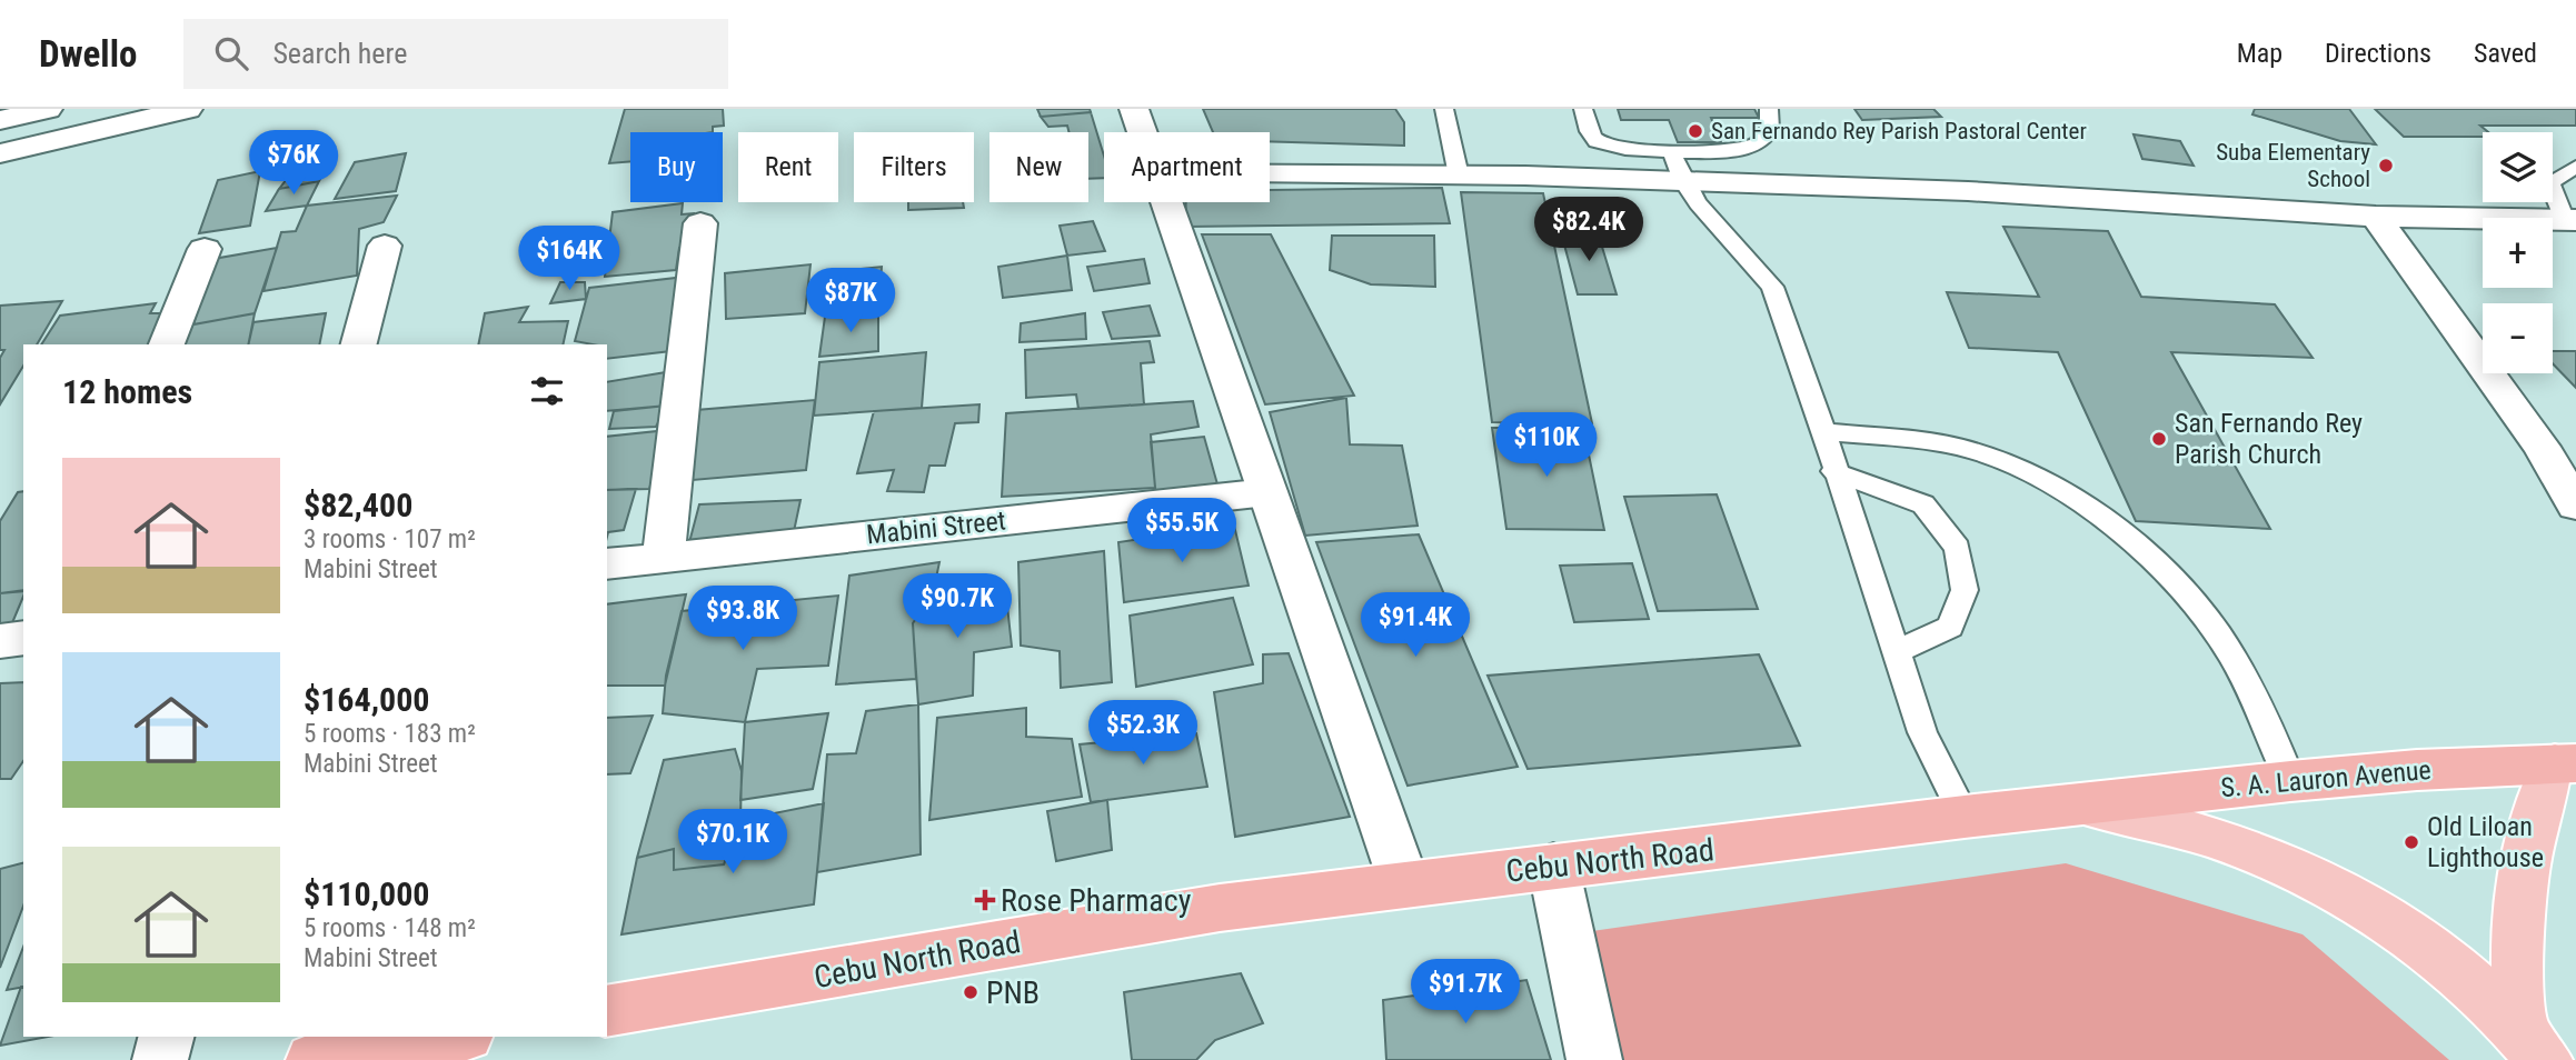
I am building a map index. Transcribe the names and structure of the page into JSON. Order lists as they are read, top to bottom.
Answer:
{
  "streets": {
    "highway": ["S. A. Lauron Avenue", "Cebu North Road"],
    "street": ["Mabini Street"]
  },
  "crossings": [
    ["S. A. Lauron Avenue", "Cebu North Road"]
  ],
  "places": {
    "other": [
      "San Fernando Rey Parish Pastoral Center",
      "Suba Elementary School",
      "San Fernando Rey Parish Church",
      "Old Liloan Lighthouse",
      "PNB"
    ],
    "health": ["Rose Pharmacy"]
  },
  "page": {
    "header": "Dwello",
    "search": "Search here",
    "nav": ["Map", "Directions", "Saved"],
    "price": [
      "$76K",
      "$82.4K",
      "$164K",
      "$87K",
      "$110K",
      "$55.5K",
      "$90.7K",
      "$93.8K",
      "$91.4K",
      "$52.3K",
      "$70.1K",
      "$91.7K"
    ],
    "map_buttons": ["+", "−"],
    "chip": [
      "Buy",
      "Rent",
      "Filters",
      "New",
      "Apartment"
    ],
    "heading": "12 homes",
    "list": [
      {
        "name": "$82,400",
        "note": "3 rooms · 107 m² · Mabini Street"
      },
      {
        "name": "$164,000",
        "note": "5 rooms · 183 m² · Mabini Street"
      },
      {
        "name": "$110,000",
        "note": "5 rooms · 148 m² · Mabini Street"
      }
    ]
  }
}
